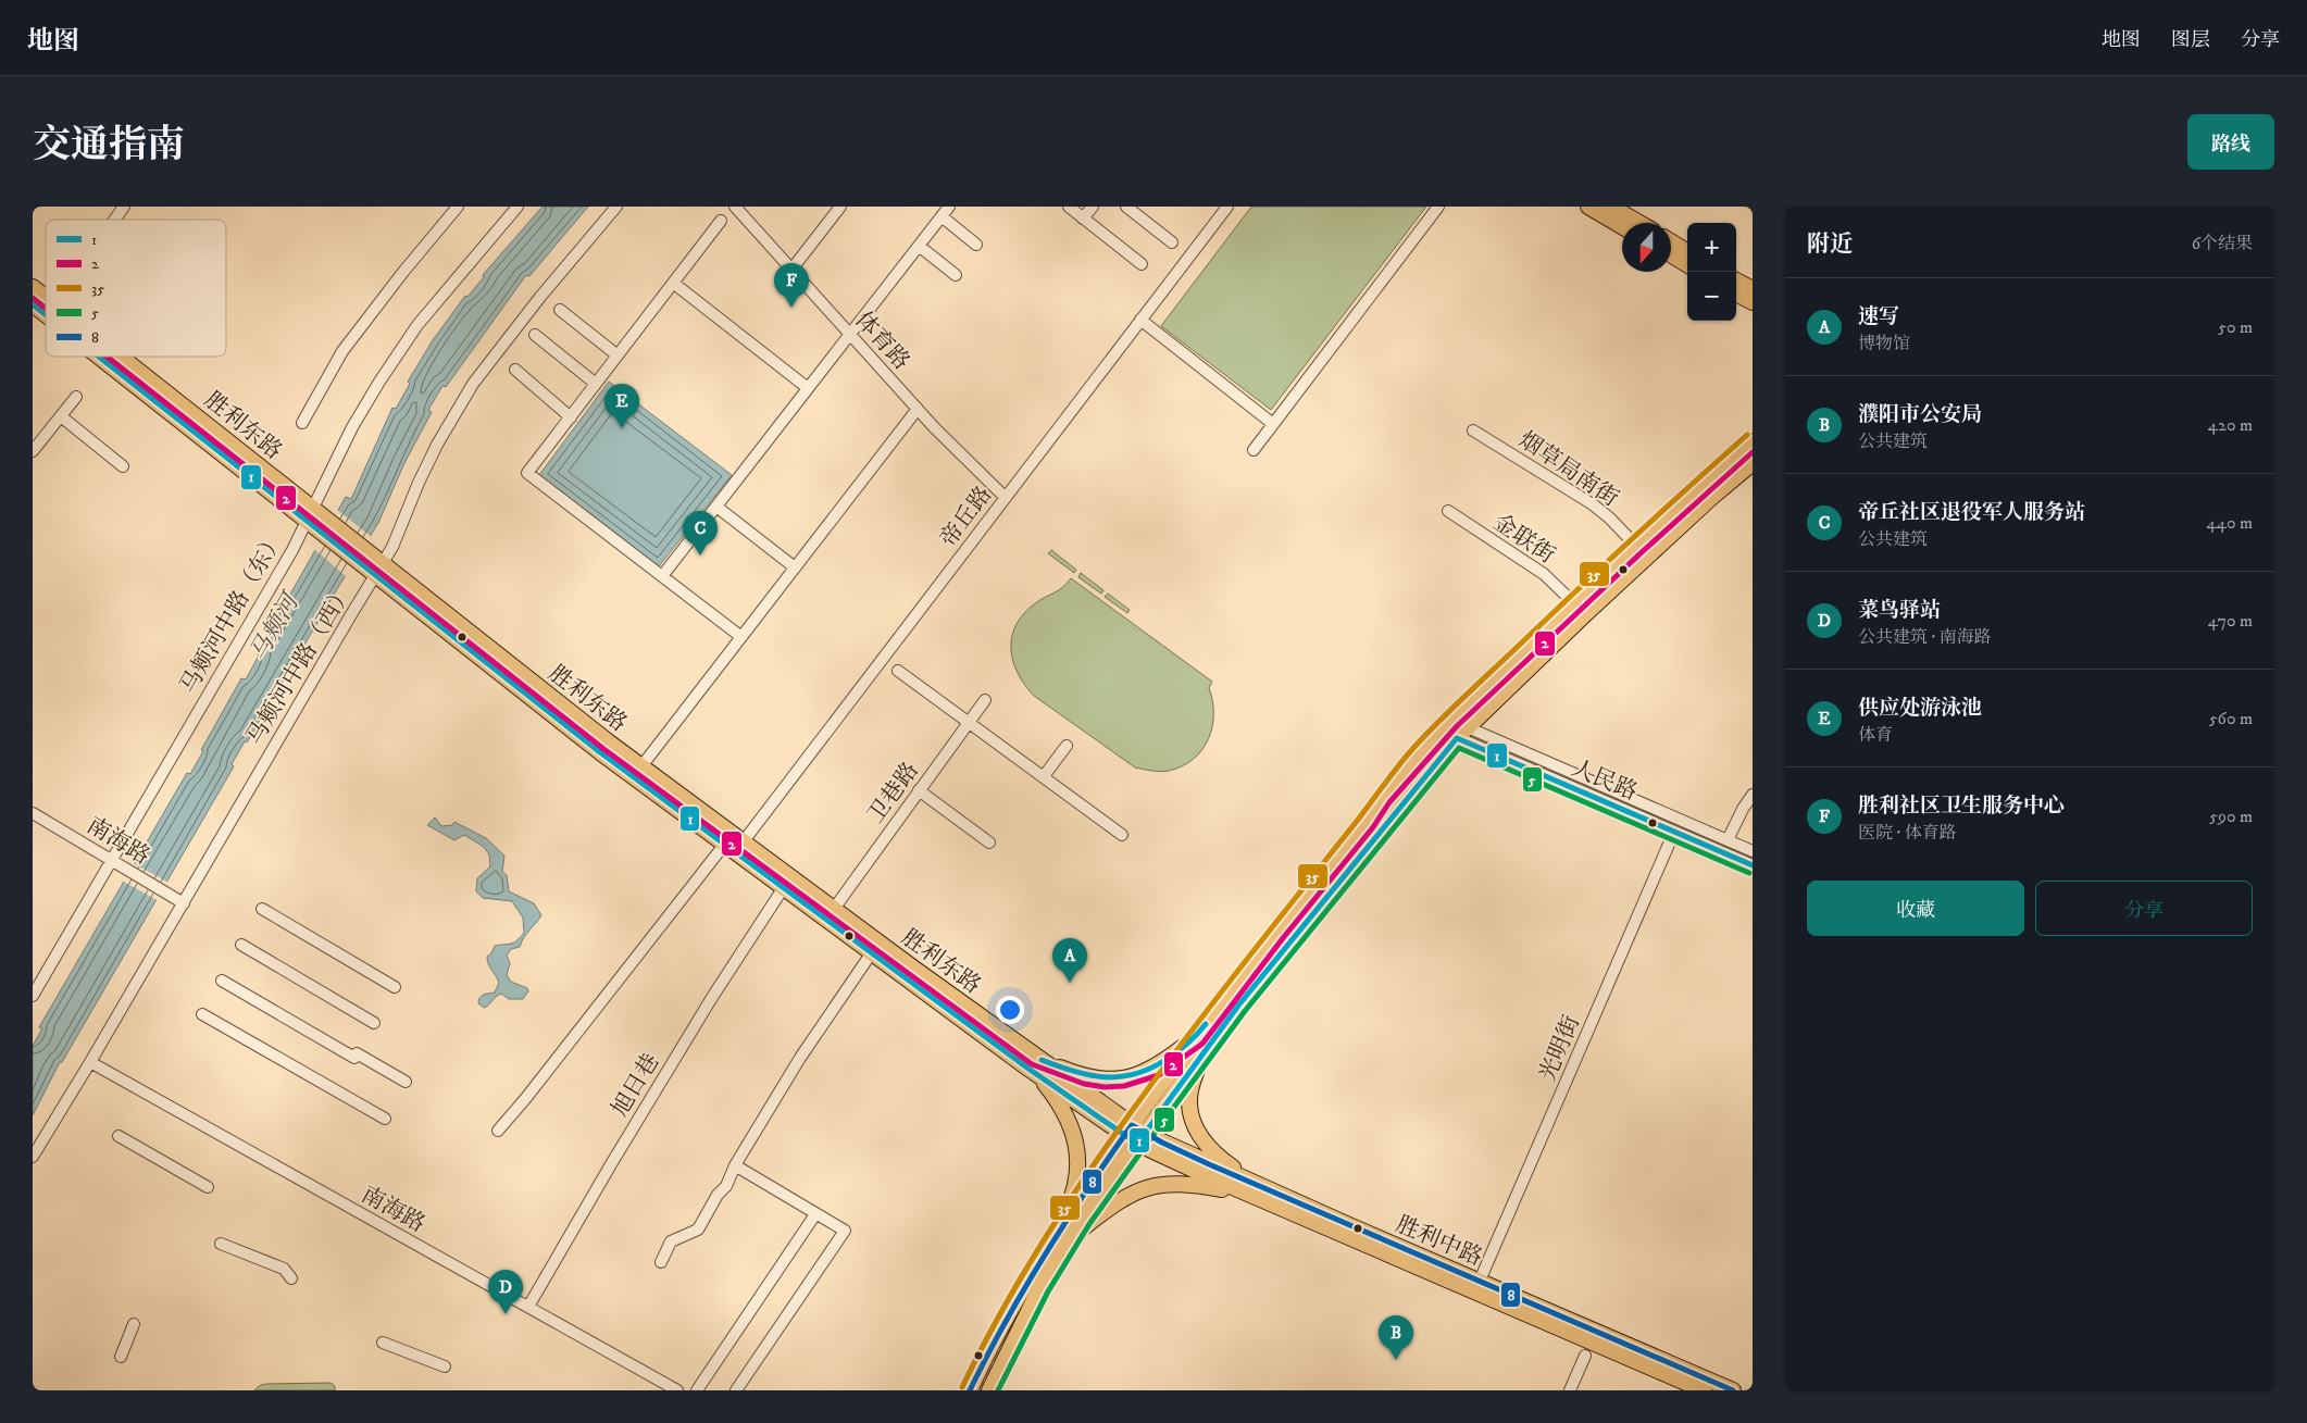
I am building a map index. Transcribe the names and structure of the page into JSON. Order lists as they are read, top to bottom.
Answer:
{
  "streets": {
    "main road": ["胜利东路", "胜利中路"],
    "street": [
      "体育路",
      "烟草局南街",
      "帝丘路",
      "金联街",
      "马颊河中路（东）",
      "马颊河中路（西）",
      "人民路",
      "卫巷路",
      "南海路",
      "光明街",
      "旭日巷"
    ]
  },
  "crossings": [
    ["体育路", "帝丘路"],
    ["胜利东路", "帝丘路"],
    ["胜利东路", "马颊河中路（东）"],
    ["胜利东路", "马颊河中路（西）"],
    ["胜利东路", "卫巷路"],
    ["胜利东路", "旭日巷"],
    ["胜利东路", "胜利中路"],
    ["马颊河中路（东）", "南海路"],
    ["马颊河中路（西）", "南海路"],
    ["人民路", "光明街"],
    ["南海路", "旭日巷"],
    ["光明街", "胜利中路"]
  ],
  "water": ["马颊河"],
  "lines": [
    "transit line 2",
    "transit line 1",
    "transit line 35",
    "transit line 5",
    "transit line 8"
  ],
  "legend": [
    "1",
    "2",
    "35",
    "5",
    "8"
  ],
  "north": "bottom",
  "page": {
    "header": "地图",
    "nav": ["地图", "图层", "分享"],
    "title": "交通指南",
    "buttons": [
      "路线",
      ["收藏", "分享"]
    ],
    "heading": ["附近", "6个结果"],
    "map_buttons": ["+", "−"],
    "pins": [
      "F",
      "E",
      "C",
      "A",
      "D",
      "B"
    ],
    "list": [
      {
        "mark": "A",
        "name": "速写",
        "note": "博物馆",
        "value": "50 m"
      },
      {
        "mark": "B",
        "name": "濮阳市公安局",
        "note": "公共建筑",
        "value": "420 m"
      },
      {
        "mark": "C",
        "name": "帝丘社区退役军人服务站",
        "note": "公共建筑",
        "value": "440 m"
      },
      {
        "mark": "D",
        "name": "菜鸟驿站",
        "note": "公共建筑 · 南海路",
        "value": "470 m"
      },
      {
        "mark": "E",
        "name": "供应处游泳池",
        "note": "体育",
        "value": "560 m"
      },
      {
        "mark": "F",
        "name": "胜利社区卫生服务中心",
        "note": "医院 · 体育路",
        "value": "590 m"
      }
    ]
  }
}
